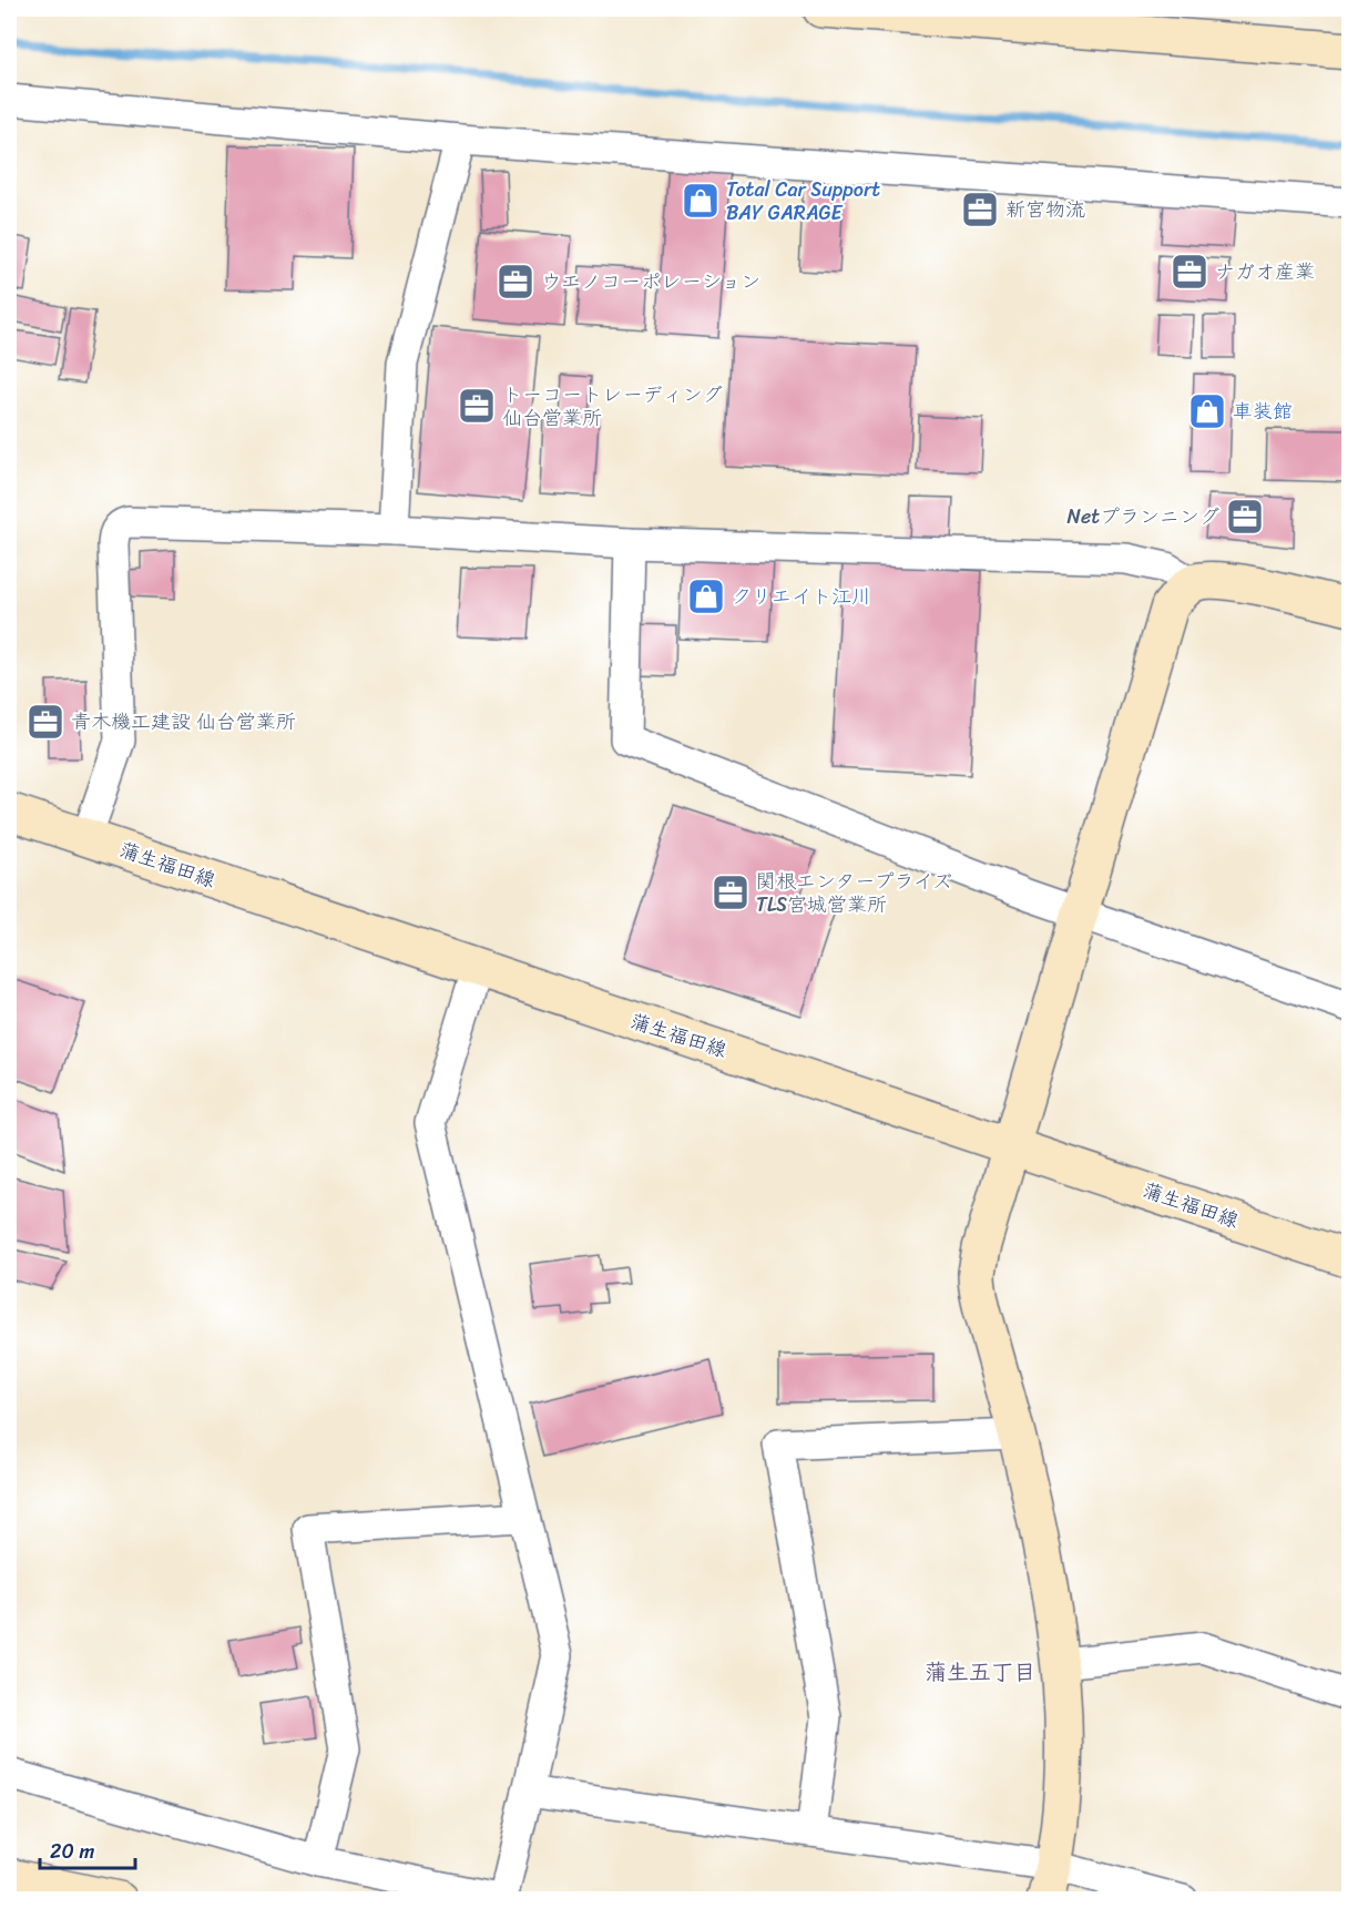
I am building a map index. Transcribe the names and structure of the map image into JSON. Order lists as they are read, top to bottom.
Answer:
{
  "streets": {
    "street": ["蒲生福田線"]
  },
  "districts": ["蒲生五丁目"],
  "places": {
    "shop": ["Total Car Support BAY GARAGE", "車装館", "クリエイト江川"],
    "office": [
      "新宮物流",
      "ナガオ産業",
      "ウエノコーポレーション",
      "トーコートレーディング 仙台営業所",
      "Netプランニング",
      "青木機工建設 仙台営業所",
      "関根エンタープライズ TLS宮城営業所"
    ]
  },
  "scale_bar": "20 m"
}
